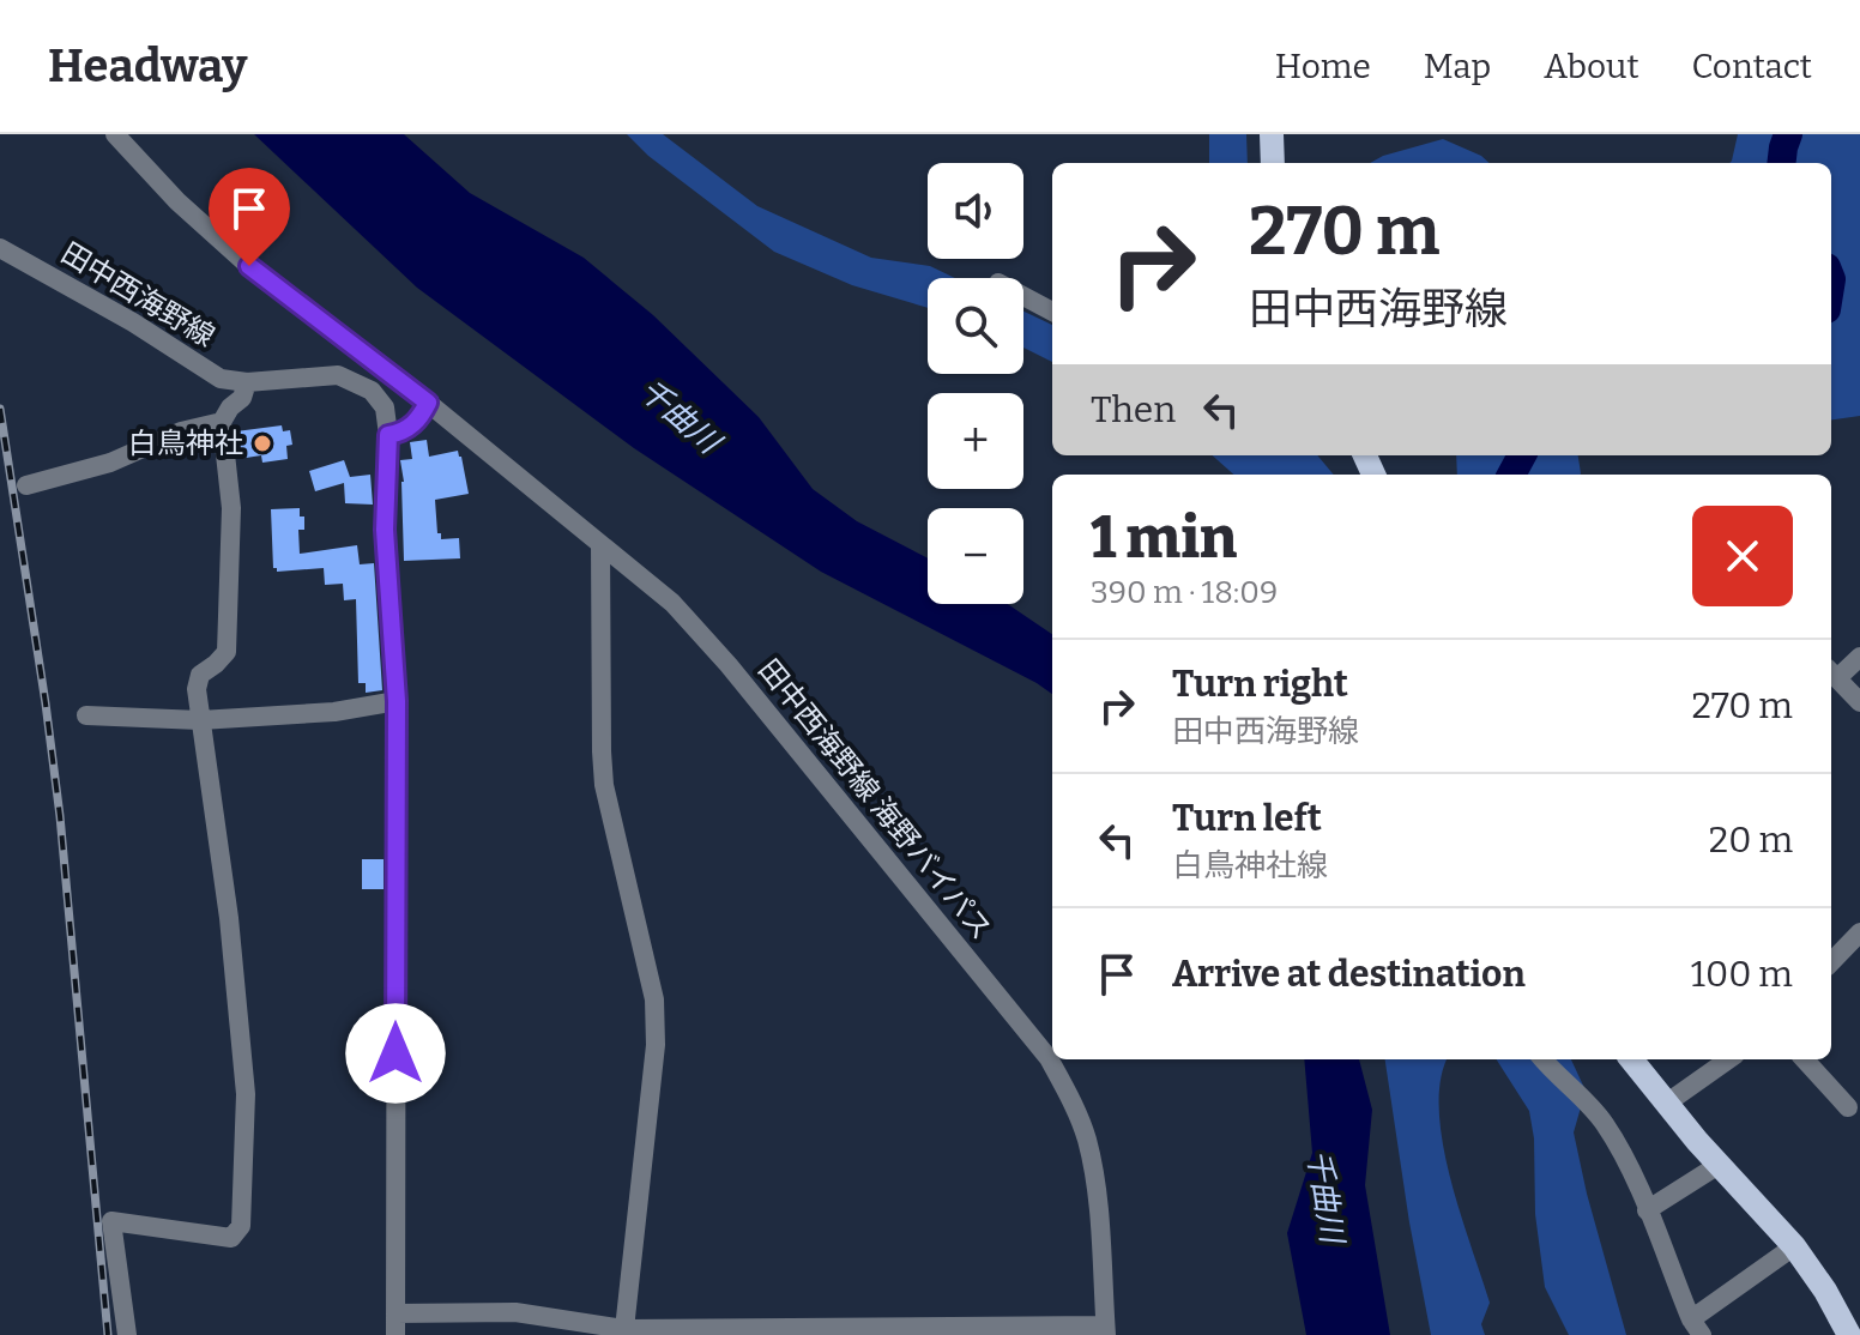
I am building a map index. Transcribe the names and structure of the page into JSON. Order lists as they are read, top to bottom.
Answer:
{
  "streets": {
    "street": ["田中西海野線", "田中西海野線 海野バイパス"]
  },
  "water": ["千曲川"],
  "places": ["白鳥神社"],
  "page": {
    "header": "Headway",
    "nav": [
      "Home",
      "Map",
      "About",
      "Contact"
    ],
    "map_buttons": ["+", "−"],
    "turn": ["270 m", "田中西海野線"],
    "then": "Then",
    "heading": ["1 min", "390 m · 18:09"],
    "list": [
      {
        "name": "Turn right",
        "note": "田中西海野線",
        "value": "270 m"
      },
      {
        "name": "Turn left",
        "note": "白鳥神社線",
        "value": "20 m"
      },
      {
        "name": "Arrive at destination",
        "value": "100 m"
      }
    ]
  }
}
